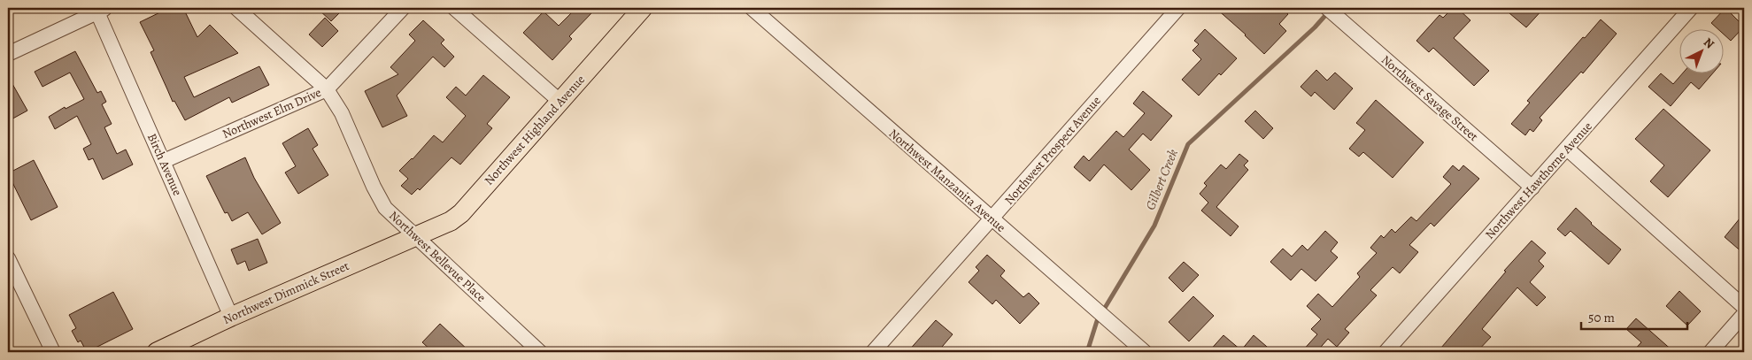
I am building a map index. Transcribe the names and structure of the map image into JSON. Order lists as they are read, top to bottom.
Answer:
{
  "streets": {
    "main road": ["Northwest Highland Avenue", "Northwest Dimmick Street"],
    "street": [
      "Northwest Savage Street",
      "Northwest Elm Drive",
      "Northwest Prospect Avenue",
      "Birch Avenue",
      "Northwest Manzanita Avenue",
      "Northwest Hawthorne Avenue",
      "Northwest Bellevue Place"
    ]
  },
  "crossings": [
    ["Northwest Savage Street", "Northwest Hawthorne Avenue"],
    ["Northwest Elm Drive", "Birch Avenue"],
    ["Northwest Elm Drive", "Northwest Bellevue Place"],
    ["Northwest Highland Avenue", "Northwest Bellevue Place"],
    ["Northwest Highland Avenue", "Northwest Dimmick Street"],
    ["Northwest Prospect Avenue", "Northwest Manzanita Avenue"],
    ["Birch Avenue", "Northwest Dimmick Street"],
    ["Northwest Bellevue Place", "Northwest Dimmick Street"]
  ],
  "water": ["Gilbert Creek"],
  "scale_bar": "50 m",
  "north": "top right"
}
